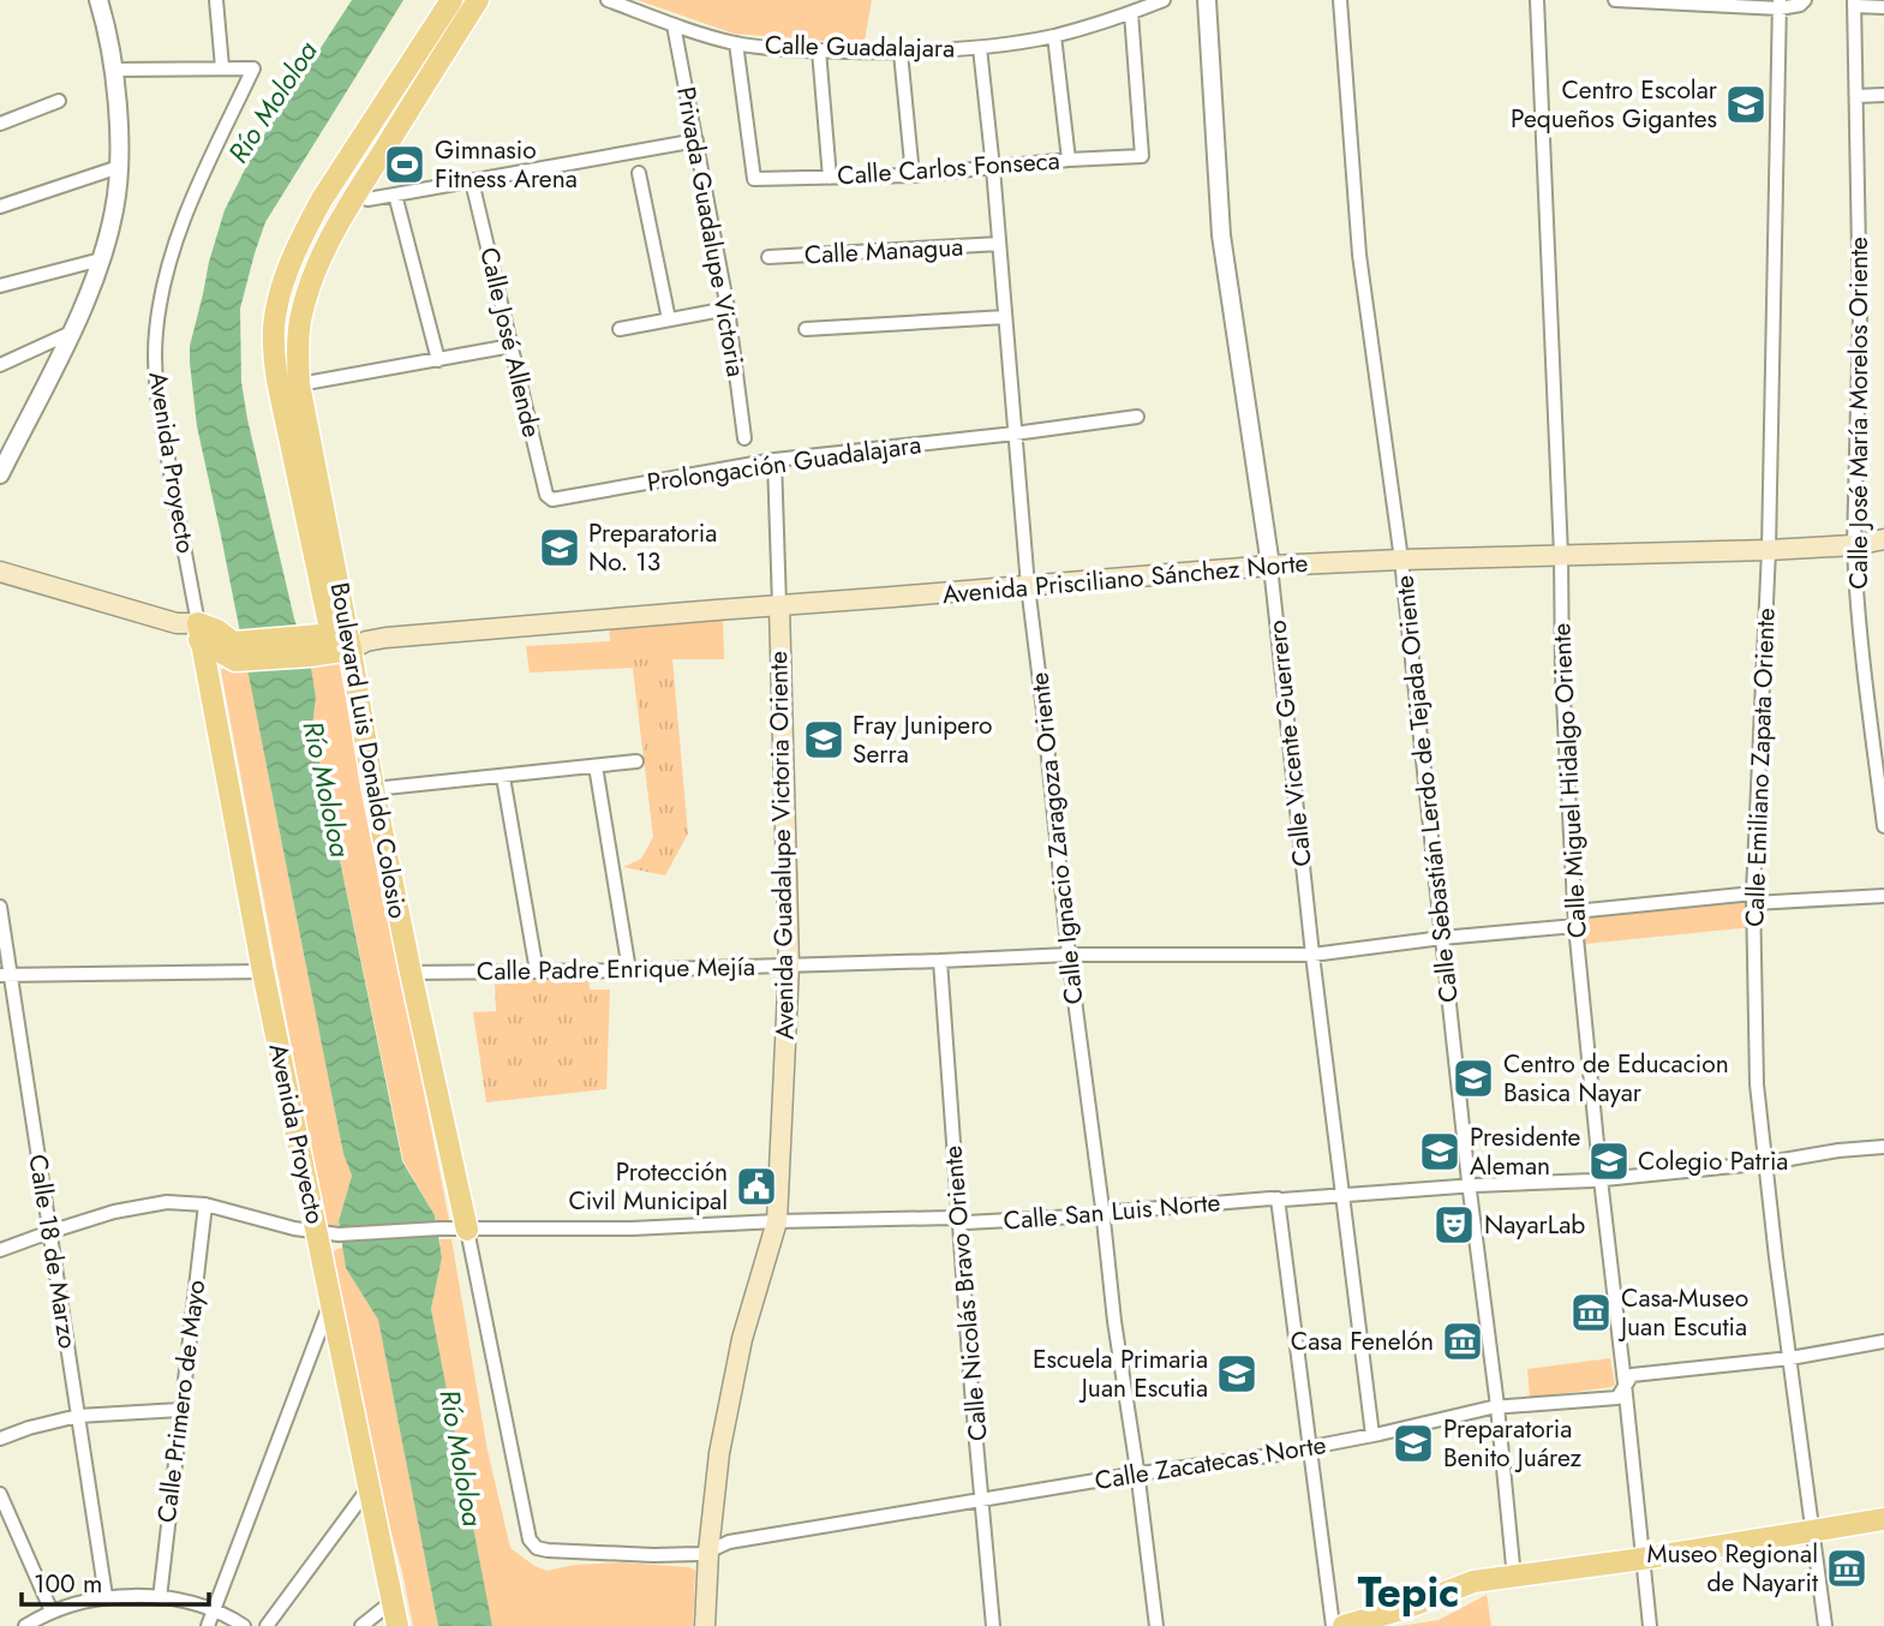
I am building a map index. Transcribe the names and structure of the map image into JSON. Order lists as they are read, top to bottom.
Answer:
{
  "streets": {
    "main road": [
      "Avenida Proyecto",
      "Avenida Prisciliano Sánchez Norte",
      "Boulevard Luis Donaldo Colosio",
      "Avenida Guadalupe Victoria Oriente"
    ],
    "street": [
      "Calle Guadalajara",
      "Calle Carlos Fonseca",
      "Privada Guadalupe Victoria",
      "Calle Managua",
      "Calle José Allende",
      "Calle José María Morelos Oriente",
      "Prolongación Guadalajara",
      "Calle Vicente Guerrero",
      "Calle Emiliano Zapata Oriente",
      "Calle Miguel Hidalgo Oriente",
      "Calle Sebastián Lerdo de Tejada Oriente",
      "Calle Ignacio Zaragoza Oriente",
      "Calle Padre Enrique Mejía",
      "Calle San Luis Norte",
      "Calle 18 de Marzo",
      "Calle Nicolás Bravo Oriente",
      "Calle Primero de Mayo",
      "Calle Zacatecas Norte"
    ]
  },
  "crossings": [
    ["Calle Guadalajara", "Calle Carlos Fonseca"],
    ["Calle Guadalajara", "Privada Guadalupe Victoria"],
    ["Calle Guadalajara", "Calle Ignacio Zaragoza Oriente"],
    ["Calle Carlos Fonseca", "Calle Ignacio Zaragoza Oriente"],
    ["Calle Managua", "Calle Ignacio Zaragoza Oriente"],
    ["Calle José Allende", "Prolongación Guadalajara"],
    ["Calle José María Morelos Oriente", "Avenida Prisciliano Sánchez Norte"],
    ["Avenida Proyecto", "Avenida Prisciliano Sánchez Norte"],
    ["Avenida Proyecto", "Calle San Luis Norte"],
    ["Prolongación Guadalajara", "Calle Ignacio Zaragoza Oriente"],
    ["Prolongación Guadalajara", "Avenida Guadalupe Victoria Oriente"],
    ["Avenida Prisciliano Sánchez Norte", "Calle Vicente Guerrero"],
    ["Avenida Prisciliano Sánchez Norte", "Boulevard Luis Donaldo Colosio"],
    ["Avenida Prisciliano Sánchez Norte", "Calle Emiliano Zapata Oriente"],
    ["Avenida Prisciliano Sánchez Norte", "Calle Miguel Hidalgo Oriente"],
    ["Avenida Prisciliano Sánchez Norte", "Calle Sebastián Lerdo de Tejada Oriente"],
    ["Avenida Prisciliano Sánchez Norte", "Calle Ignacio Zaragoza Oriente"],
    ["Avenida Prisciliano Sánchez Norte", "Avenida Guadalupe Victoria Oriente"],
    ["Calle Vicente Guerrero", "Calle Padre Enrique Mejía"],
    ["Calle Vicente Guerrero", "Calle San Luis Norte"],
    ["Calle Vicente Guerrero", "Calle Zacatecas Norte"],
    ["Boulevard Luis Donaldo Colosio", "Calle Padre Enrique Mejía"],
    ["Boulevard Luis Donaldo Colosio", "Calle San Luis Norte"],
    ["Boulevard Luis Donaldo Colosio", "Calle Zacatecas Norte"],
    ["Calle Emiliano Zapata Oriente", "Calle San Luis Norte"],
    ["Calle Emiliano Zapata Oriente", "Calle Zacatecas Norte"],
    ["Calle Miguel Hidalgo Oriente", "Calle Padre Enrique Mejía"],
    ["Calle Miguel Hidalgo Oriente", "Calle San Luis Norte"],
    ["Calle Miguel Hidalgo Oriente", "Calle Zacatecas Norte"],
    ["Calle Sebastián Lerdo de Tejada Oriente", "Calle Padre Enrique Mejía"],
    ["Calle Sebastián Lerdo de Tejada Oriente", "Calle San Luis Norte"],
    ["Calle Sebastián Lerdo de Tejada Oriente", "Calle Zacatecas Norte"],
    ["Calle Ignacio Zaragoza Oriente", "Calle Padre Enrique Mejía"],
    ["Calle Ignacio Zaragoza Oriente", "Calle San Luis Norte"],
    ["Calle Ignacio Zaragoza Oriente", "Calle Zacatecas Norte"],
    ["Avenida Guadalupe Victoria Oriente", "Calle Padre Enrique Mejía"],
    ["Avenida Guadalupe Victoria Oriente", "Calle San Luis Norte"],
    ["Avenida Guadalupe Victoria Oriente", "Calle Zacatecas Norte"],
    ["Calle Padre Enrique Mejía", "Calle Nicolás Bravo Oriente"],
    ["Calle San Luis Norte", "Calle 18 de Marzo"],
    ["Calle San Luis Norte", "Calle Nicolás Bravo Oriente"],
    ["Calle San Luis Norte", "Calle Primero de Mayo"],
    ["Calle Nicolás Bravo Oriente", "Calle Zacatecas Norte"]
  ],
  "districts": ["Tepic"],
  "water": ["Río Mololoa"],
  "places": {
    "school or university": [
      "Centro Escolar Pequeños Gigantes",
      "Preparatoria No. 13",
      "Fray Junipero Serra",
      "Centro de Educacion Basica Nayar",
      "Presidente Aleman",
      "Colegio Patria",
      "Escuela Primaria Juan Escutia",
      "Preparatoria Benito Juárez"
    ],
    "sports": ["Gimnasio Fitness Arena"],
    "public building": ["Protección Civil Municipal"],
    "theatre": ["NayarLab"],
    "museum": ["Casa-Museo Juan Escutia", "Casa Fenelón", "Museo Regional de Nayarit"]
  },
  "scale_bar": "100 m"
}
